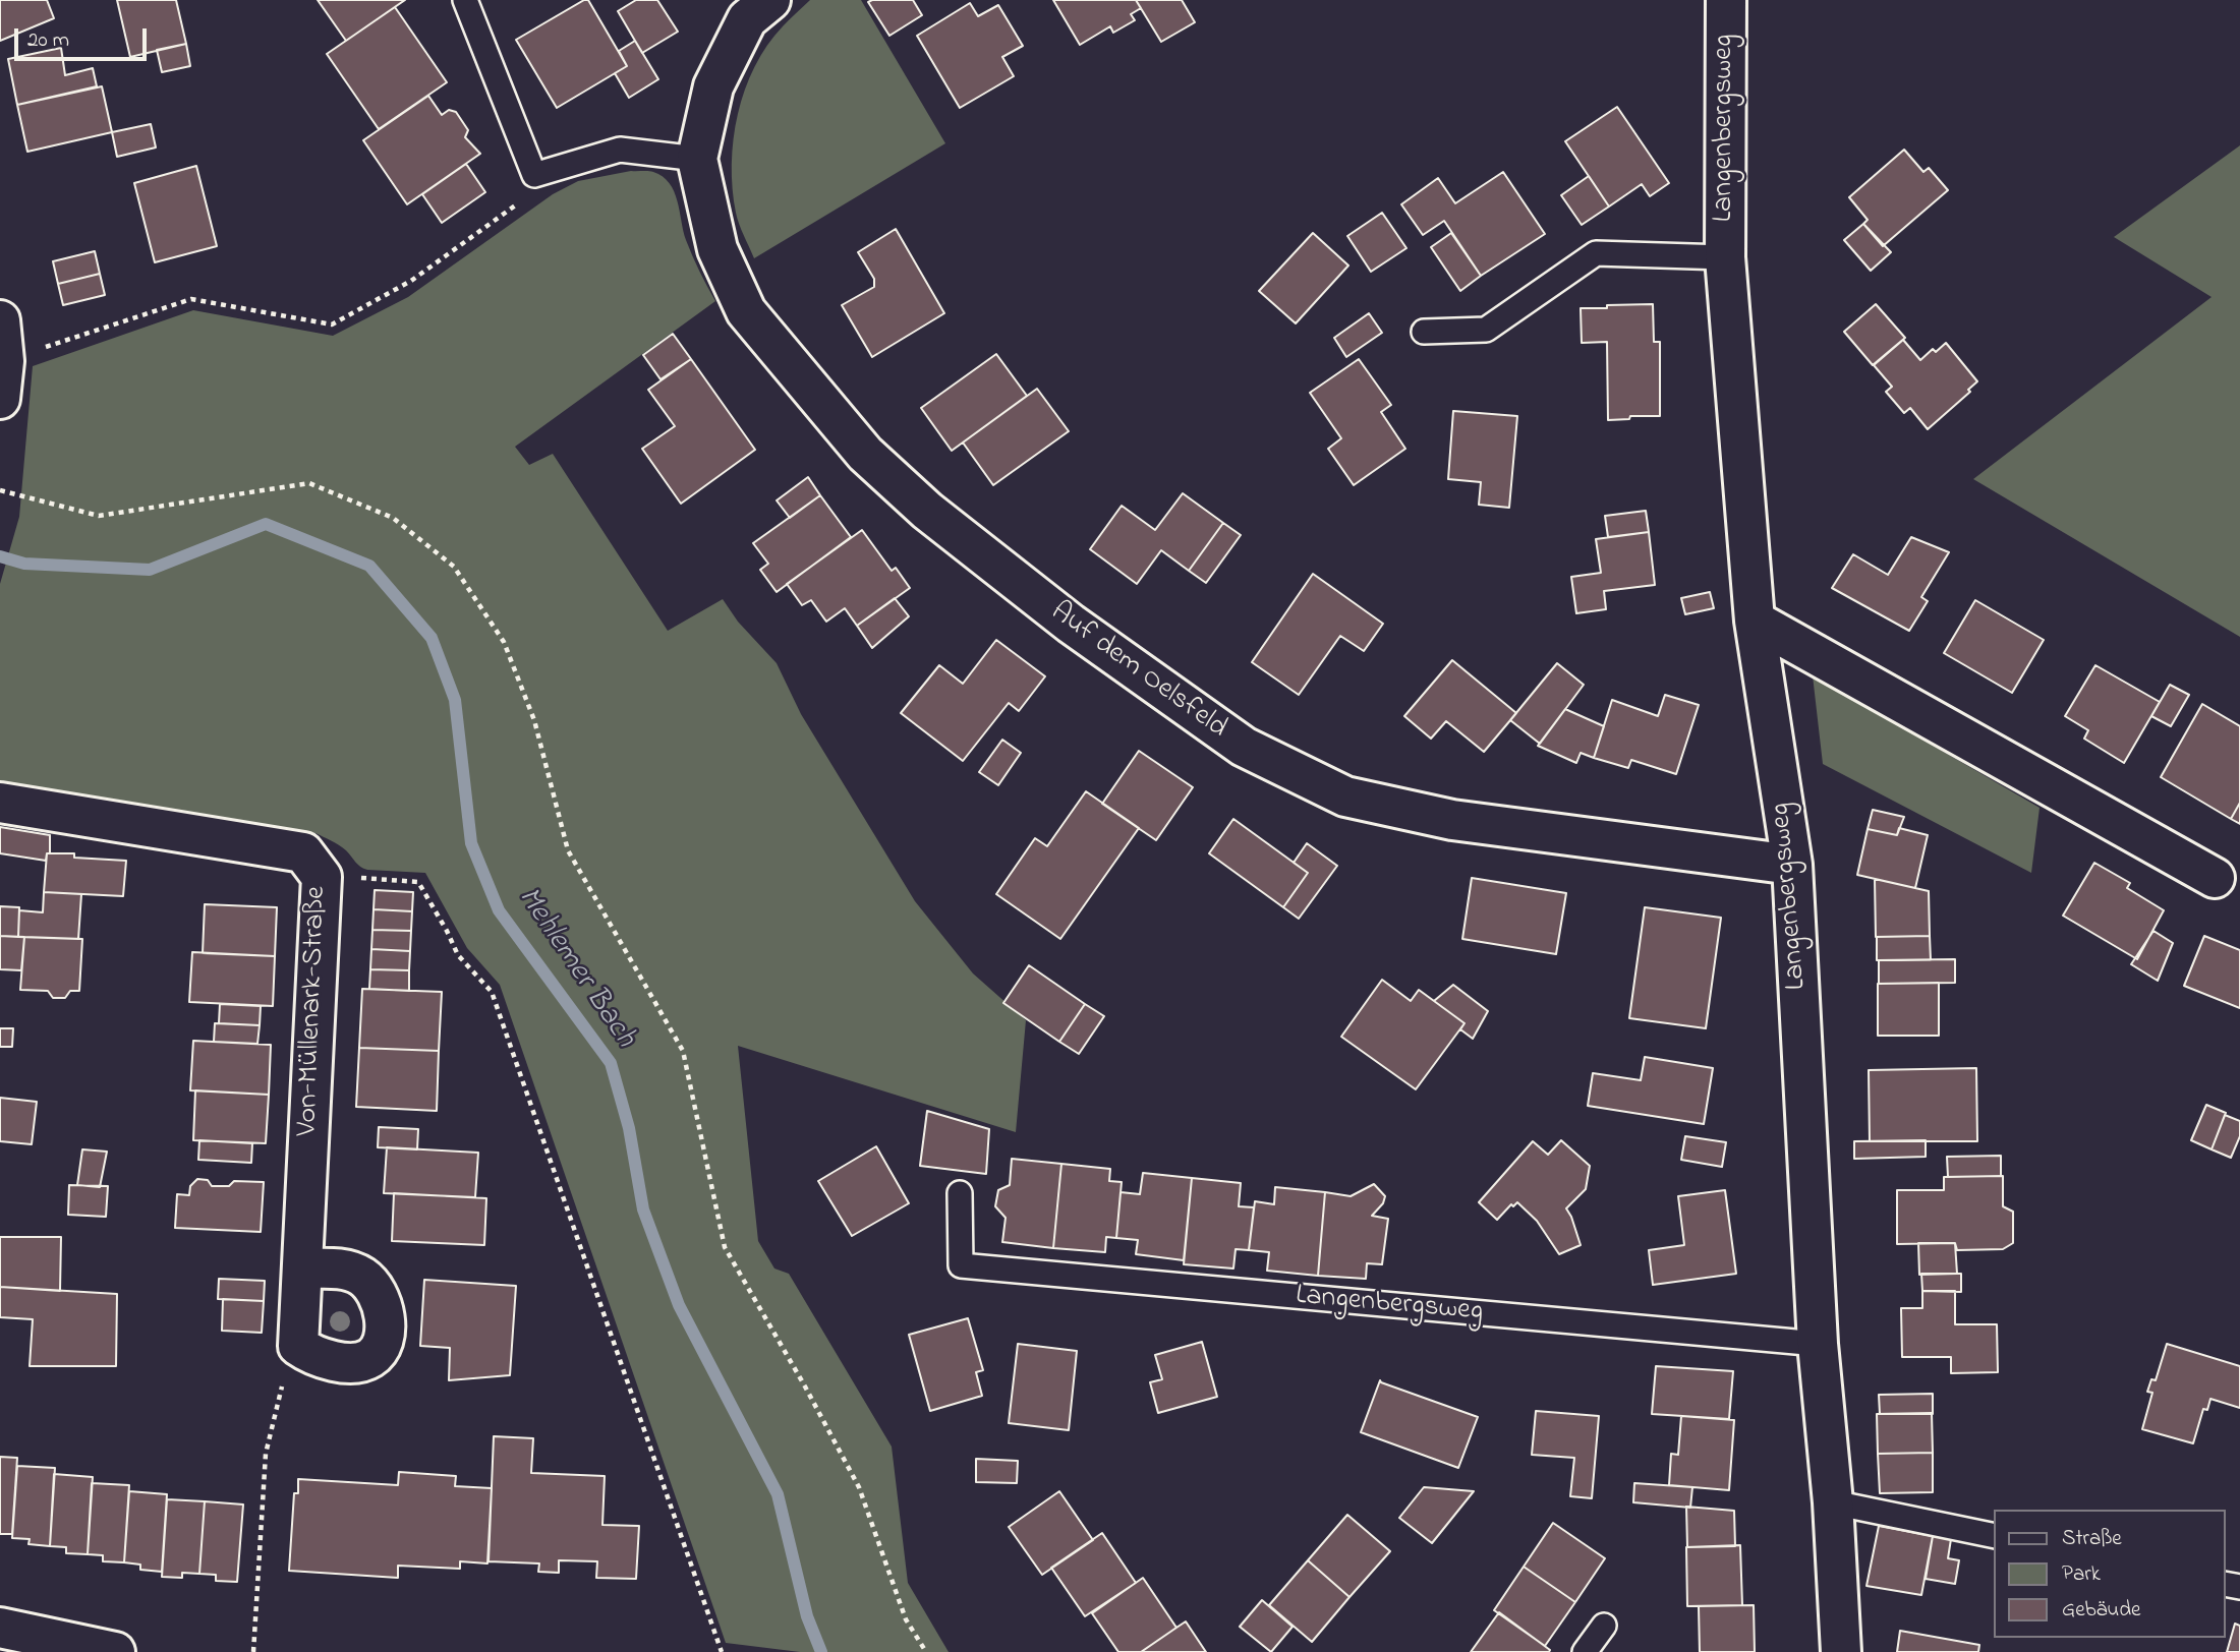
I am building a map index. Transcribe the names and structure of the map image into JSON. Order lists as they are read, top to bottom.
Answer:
{
  "streets": {
    "street": ["Langenbergsweg", "Auf dem Oelsfeld", "Von-Müllenark-Straße"]
  },
  "crossings": [
    ["Langenbergsweg", "Auf dem Oelsfeld"]
  ],
  "water": ["Mehlemer Bach"],
  "legend": ["Straße", "Park", "Gebäude"],
  "scale_bar": "20 m"
}
